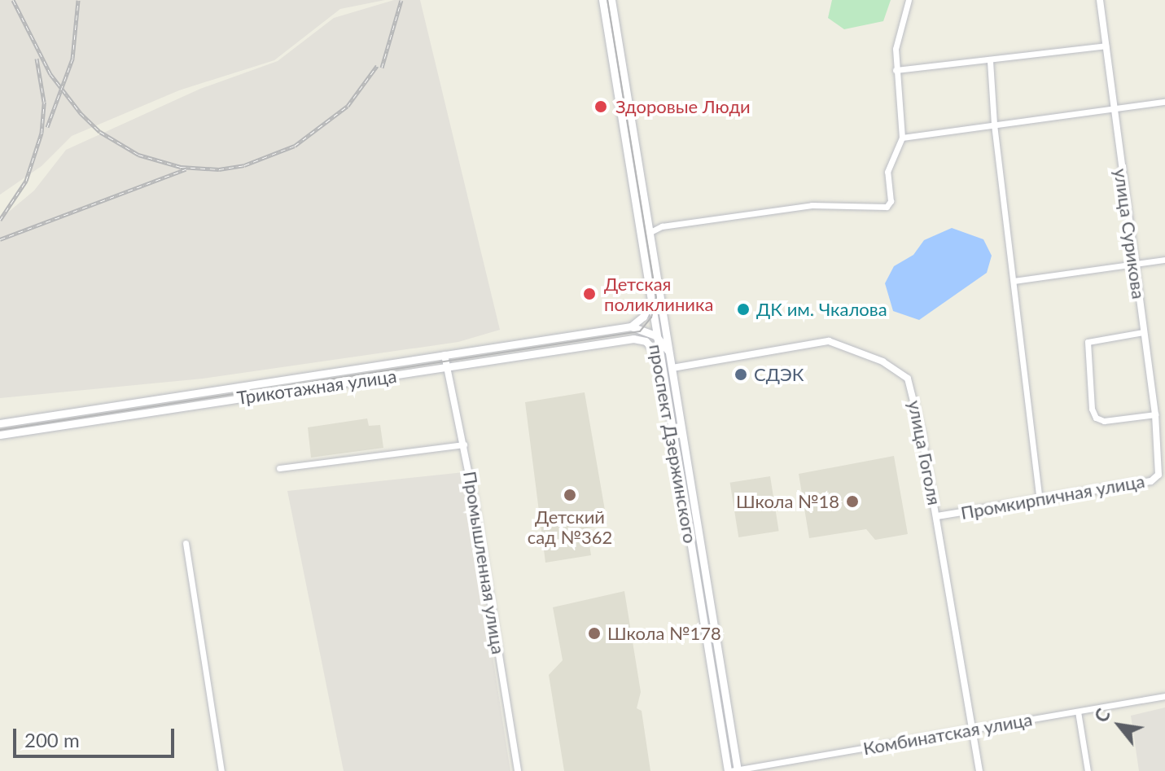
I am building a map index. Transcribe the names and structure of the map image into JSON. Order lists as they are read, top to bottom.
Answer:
{
  "streets": {
    "main road": ["Трикотажная улица", "проспект Дзержинского"],
    "street": [
      "улица Сурикова",
      "улица Гоголя",
      "Промкирпичная улица",
      "Промышленная улица",
      "Комбинатская улица"
    ]
  },
  "crossings": [
    ["улица Сурикова", "Промкирпичная улица"],
    ["Трикотажная улица", "Промышленная улица"],
    ["проспект Дзержинского", "улица Гоголя"],
    ["проспект Дзержинского", "Комбинатская улица"],
    ["улица Гоголя", "Промкирпичная улица"],
    ["улица Гоголя", "Комбинатская улица"]
  ],
  "places": [
    "Здоровые Люди",
    "Детская поликлиника",
    "ДК им. Чкалова",
    "СДЭК",
    "Детский сад №362",
    "Школа №18",
    "Школа №178"
  ],
  "scale_bar": "200 m",
  "north": "top left"
}
